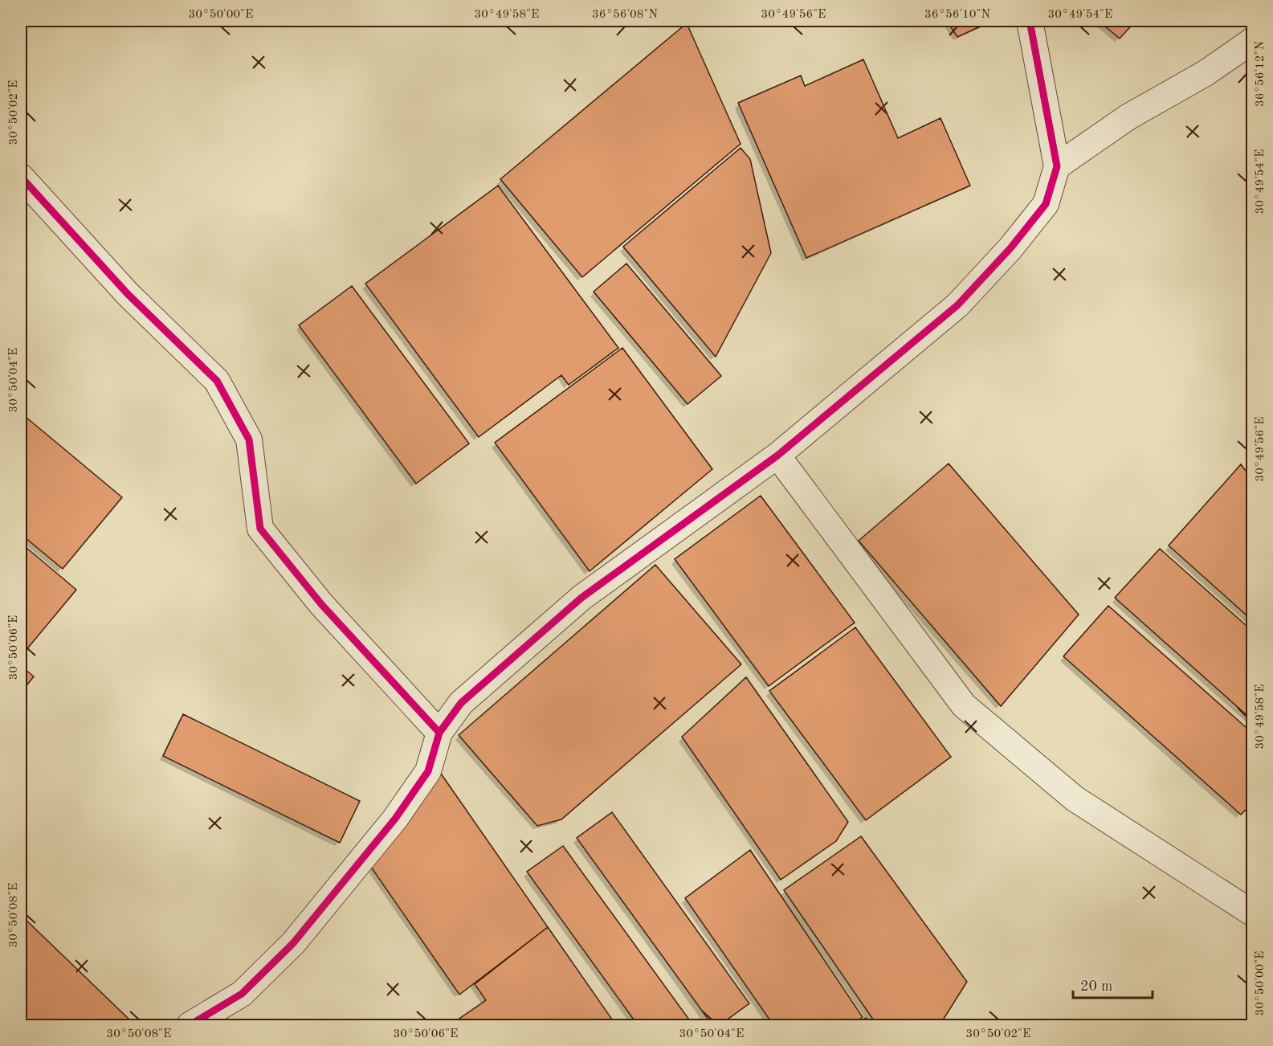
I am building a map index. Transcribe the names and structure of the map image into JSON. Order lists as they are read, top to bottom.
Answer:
{
  "scale_bar": "20 m",
  "coordinates": [
    "30°50'00\"E",
    "30°49'58\"E",
    "36°56'08\"N",
    "30°49'56\"E",
    "36°56'10\"N",
    "30°49'54\"E",
    "36°56'12\"N",
    "30°50'02\"E",
    "30°50'04\"E",
    "30°50'06\"E",
    "30°50'08\"E"
  ]
}
